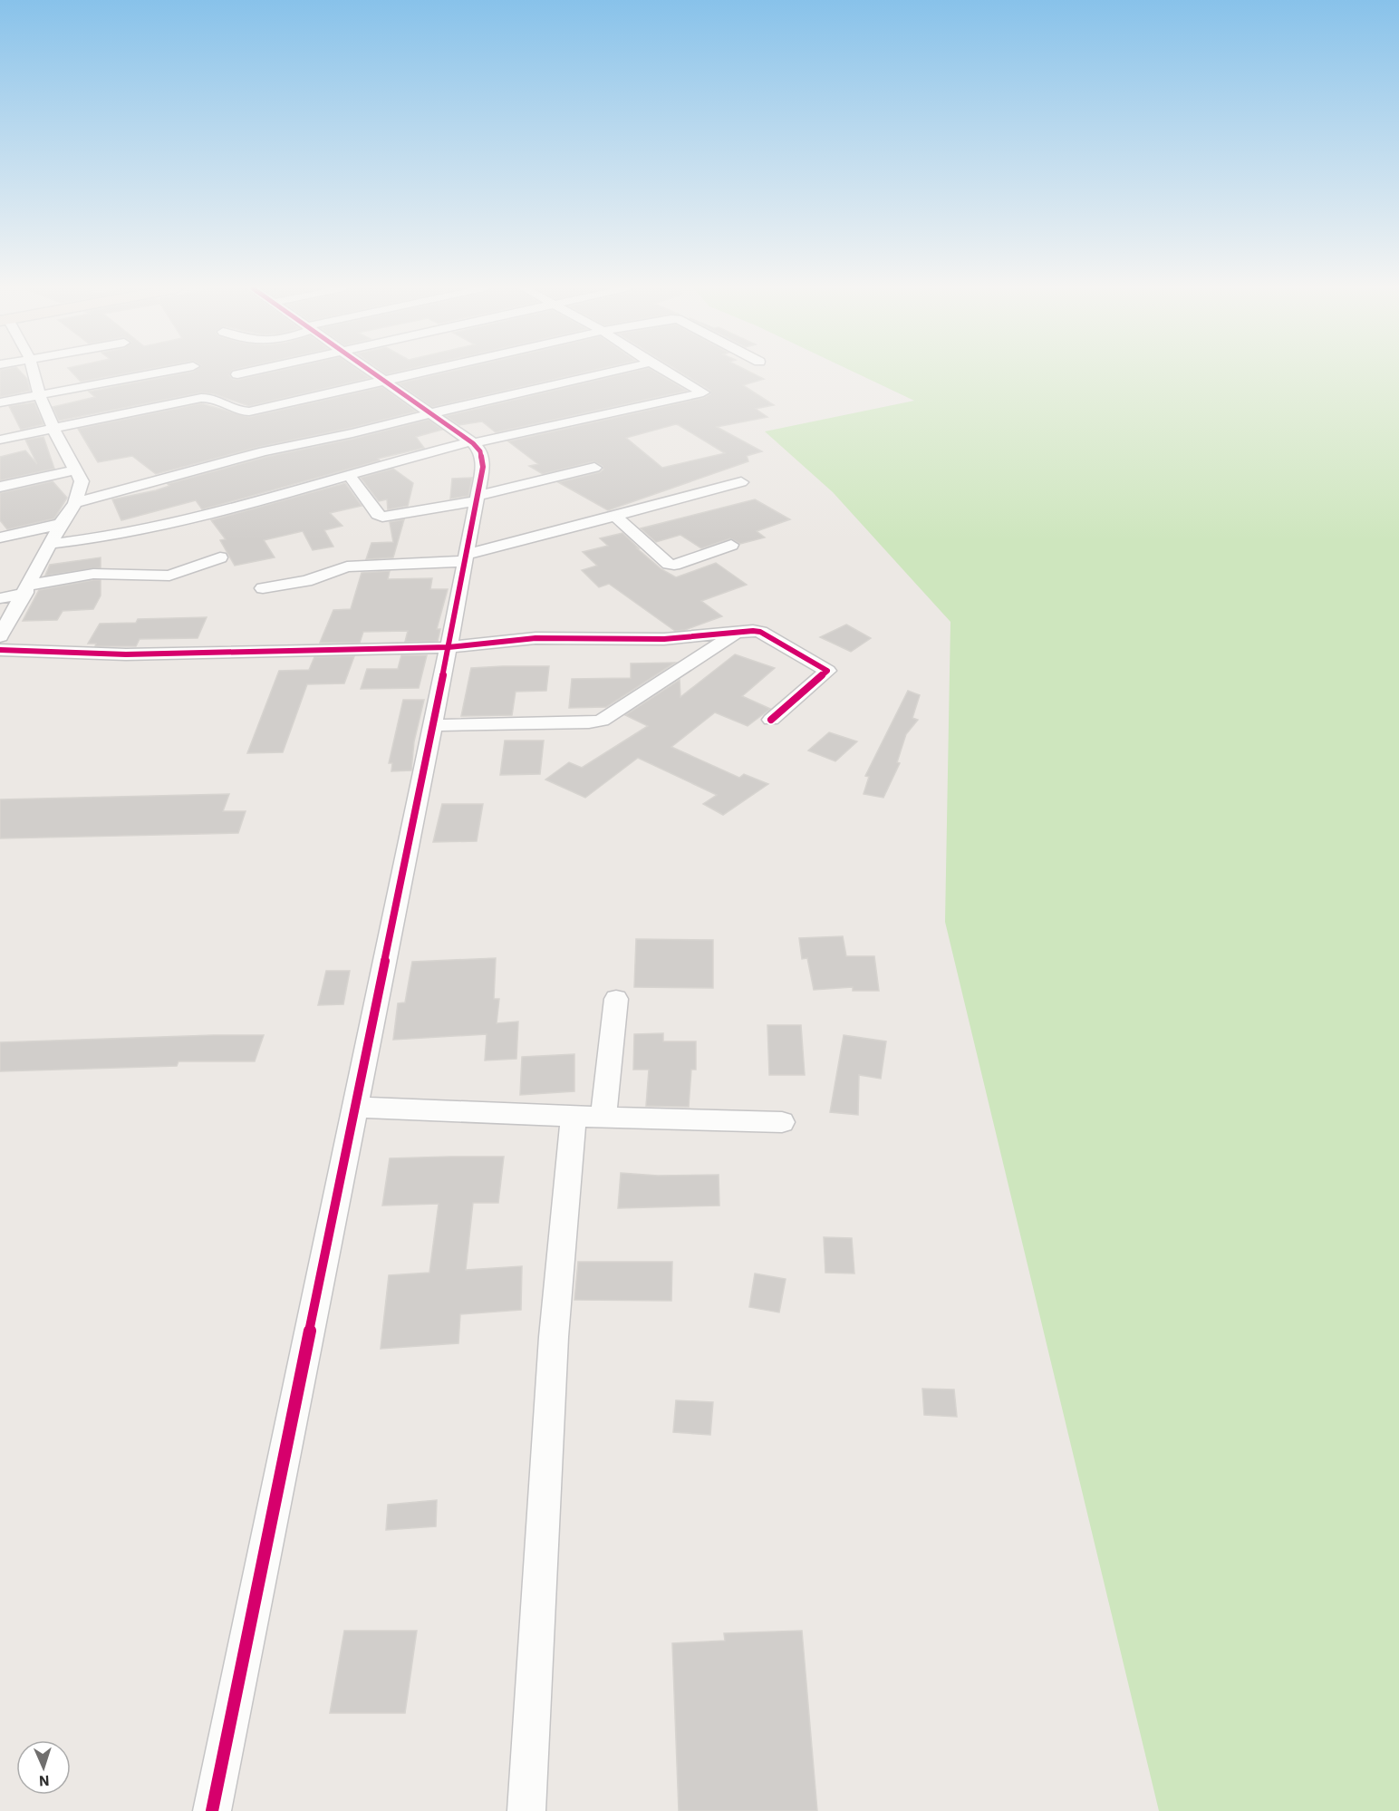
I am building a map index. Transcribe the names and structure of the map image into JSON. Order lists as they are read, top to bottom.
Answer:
{
  "north": "bottom"
}
